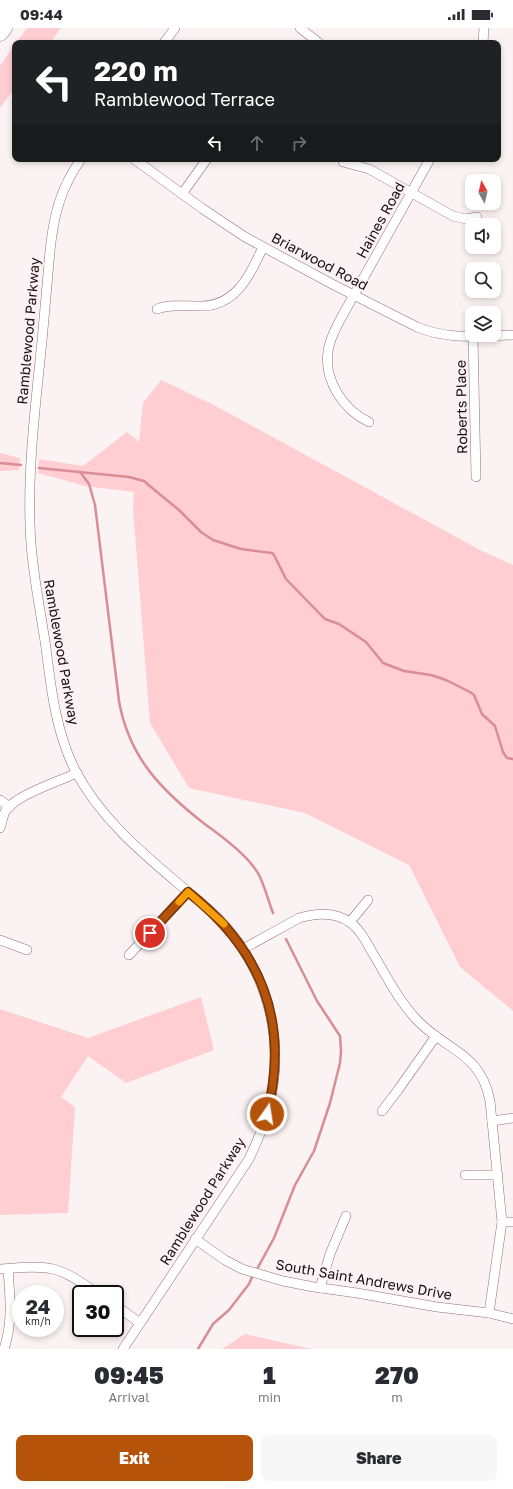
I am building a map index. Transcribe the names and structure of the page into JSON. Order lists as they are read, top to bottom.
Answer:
{
  "streets": {
    "street": [
      "Haines Road",
      "Briarwood Road",
      "Ramblewood Parkway",
      "Roberts Place",
      "South Saint Andrews Drive"
    ]
  },
  "crossings": [
    ["Haines Road", "Briarwood Road"],
    ["Ramblewood Parkway", "South Saint Andrews Drive"]
  ],
  "north": "top",
  "page": {
    "status": "09:44",
    "turn": ["220 m", "Ramblewood Terrace"],
    "speed": "24 km/h",
    "limit": "30",
    "eta": [
      "09:45",
      "Arrival",
      "1",
      "min",
      "270",
      "m"
    ],
    "buttons": ["Exit", "Share"]
  }
}
